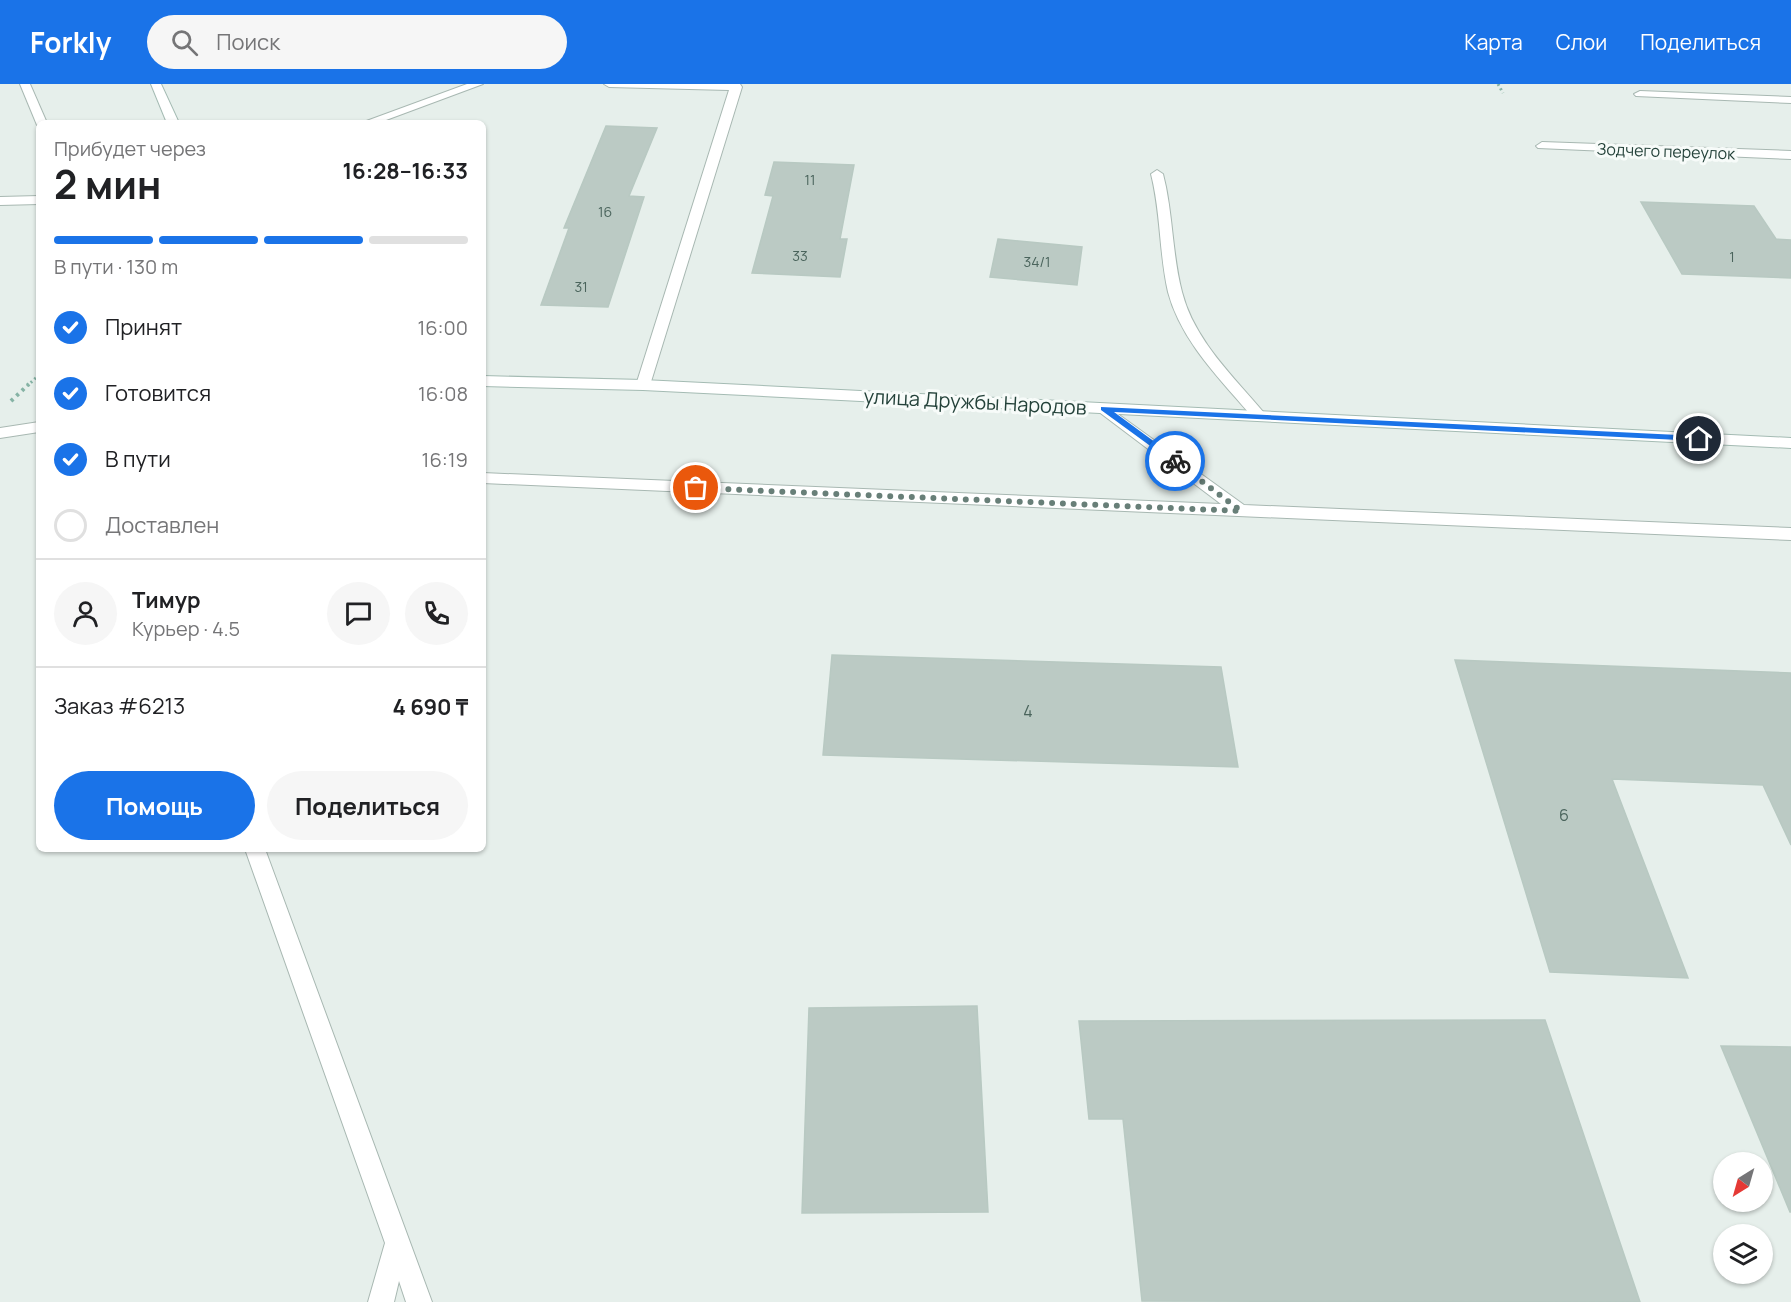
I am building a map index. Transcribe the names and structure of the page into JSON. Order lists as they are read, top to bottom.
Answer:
{
  "streets": {
    "street": ["Зодчего переулок", "улица Дружбы Народов"]
  },
  "house_numbers": [
    "11",
    "16",
    "33",
    "1",
    "34/1",
    "31",
    "4",
    "6"
  ],
  "north": "bottom left",
  "page": {
    "header": "Forkly",
    "search": "Поиск",
    "nav": ["Карта", "Слои", "Поделиться"],
    "heading": ["2 мин", "Прибудет через", "16:28–16:33"],
    "panel": [
      "Тимур",
      "Курьер · 4.5",
      "Заказ #6213",
      "4 690 ₸"
    ],
    "bar": "В пути · 130 m",
    "list": [
      ["Принят", "16:00"],
      ["Готовится", "16:08"],
      ["В пути", "16:19"],
      "Доставлен"
    ],
    "buttons": ["Помощь", "Поделиться"]
  }
}
